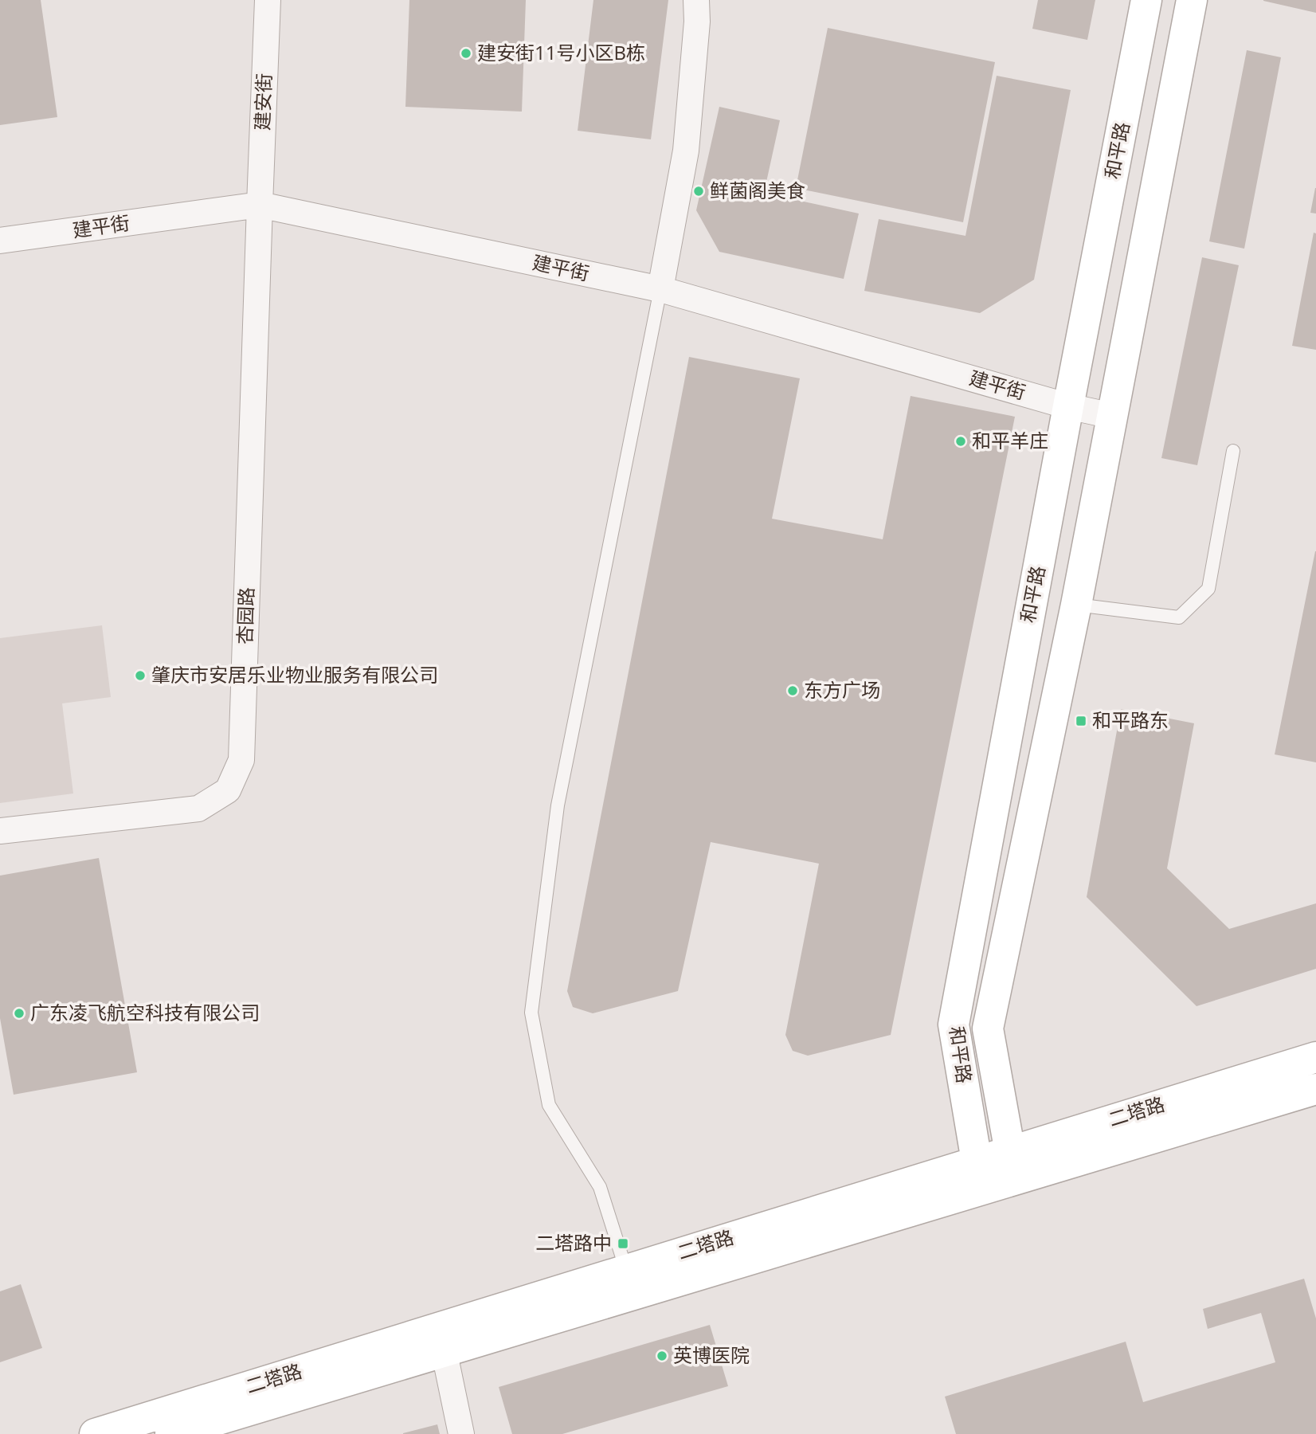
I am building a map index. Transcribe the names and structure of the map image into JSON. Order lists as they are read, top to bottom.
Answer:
{
  "streets": {
    "street": [
      "建安街",
      "和平路",
      "建平街",
      "杏园路",
      "二塔路"
    ]
  },
  "crossings": [
    ["建安街", "建平街"],
    ["建安街", "杏园路"],
    ["和平路", "建平街"],
    ["和平路", "二塔路"],
    ["建平街", "杏园路"]
  ],
  "places": {
    "other": [
      "建安街11号小区B栋",
      "鲜菌阁美食",
      "和平羊庄",
      "肇庆市安居乐业物业服务有限公司",
      "东方广场",
      "广东凌飞航空科技有限公司",
      "英博医院"
    ],
    "transit": ["和平路东", "二塔路中"]
  }
}
